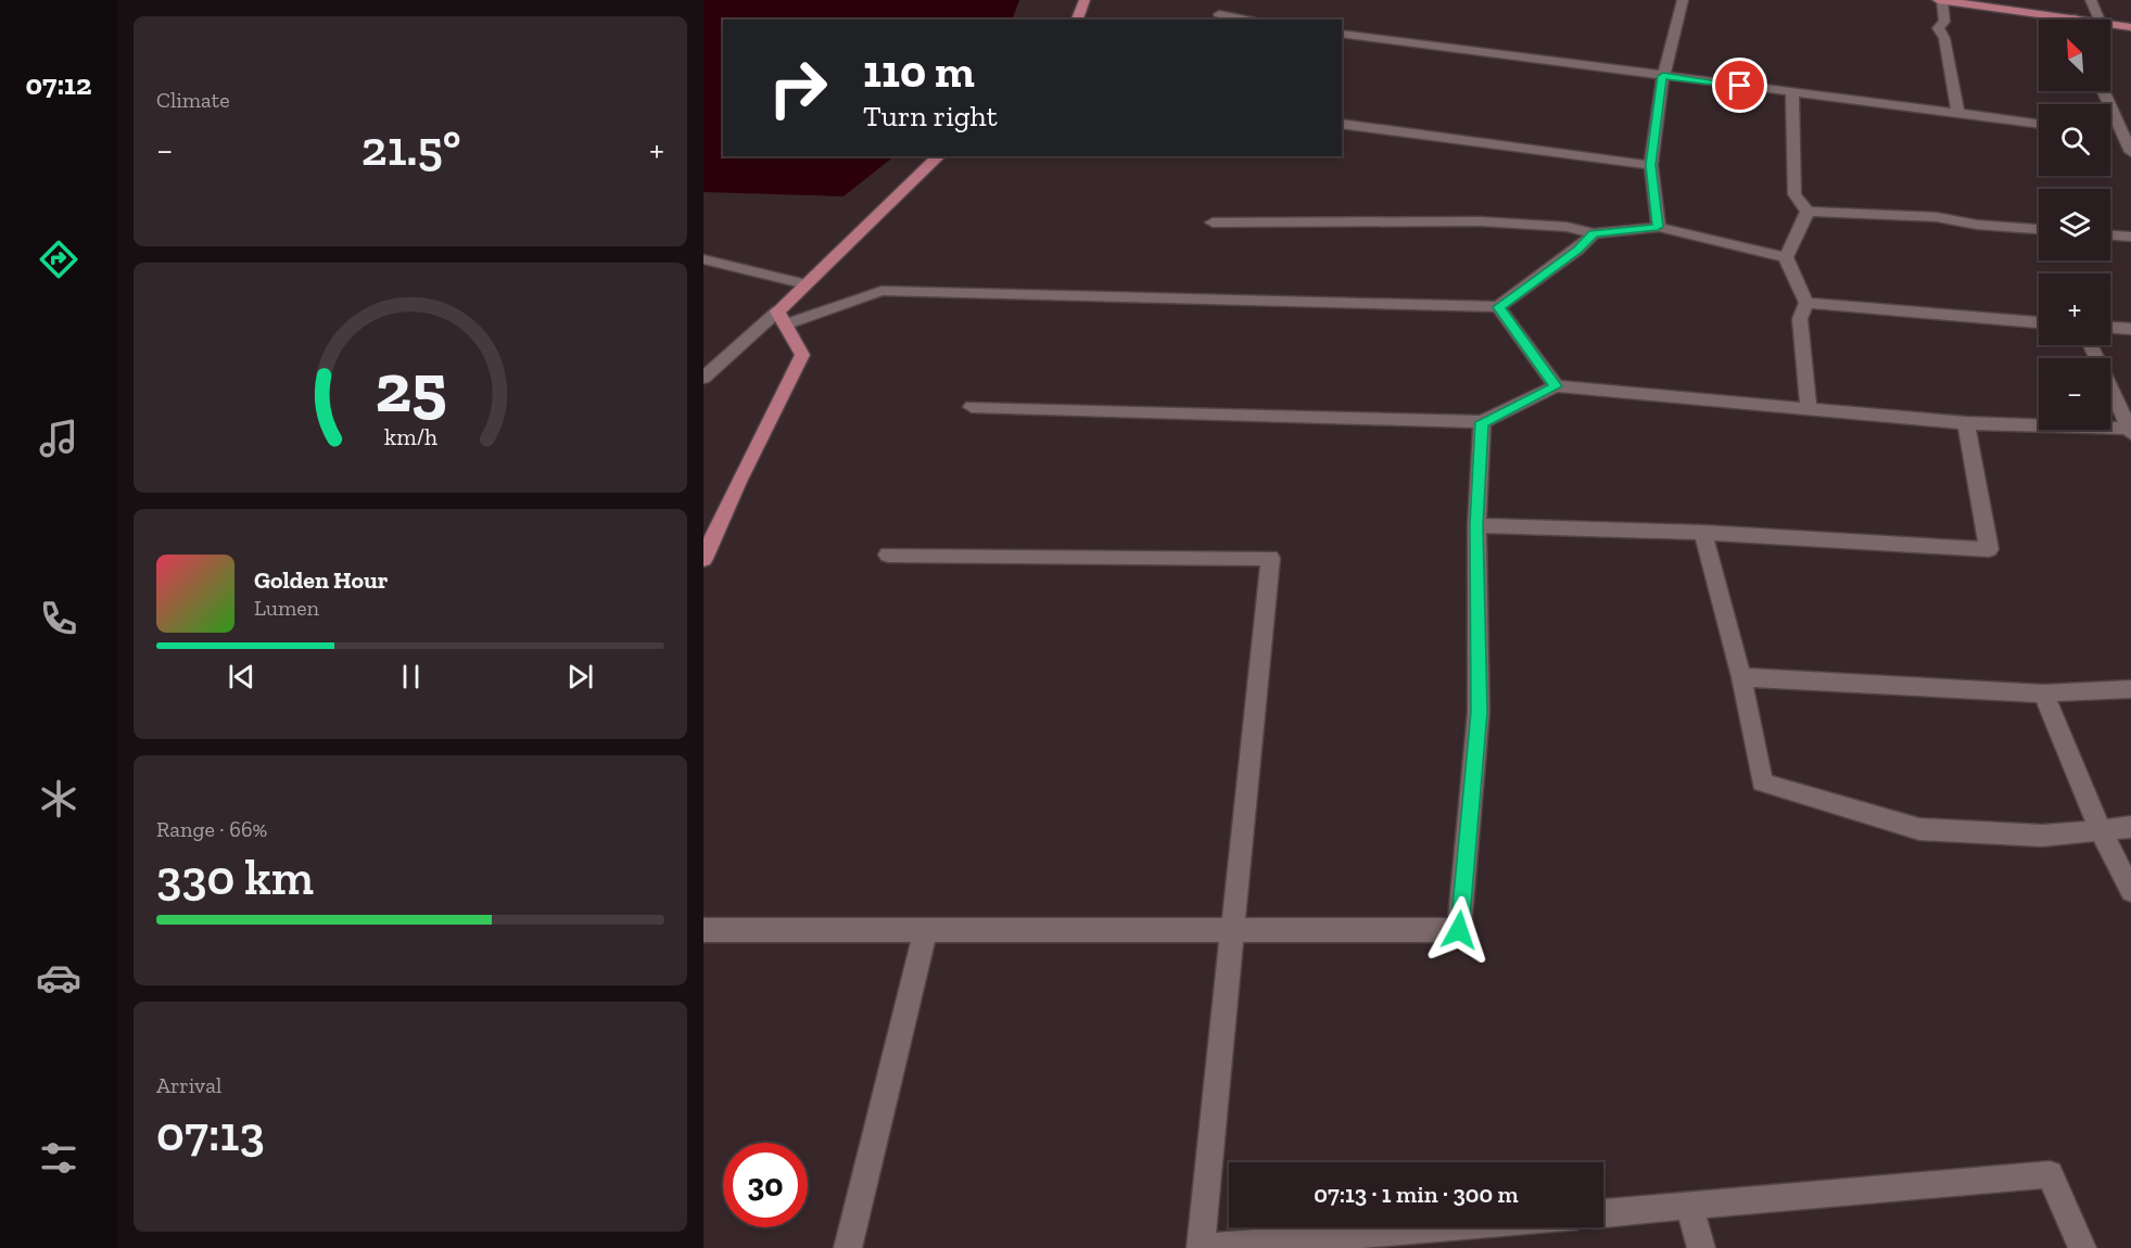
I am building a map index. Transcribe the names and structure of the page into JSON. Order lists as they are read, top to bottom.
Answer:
{
  "north": "top left",
  "page": {
    "tabs": "07:12",
    "tile": [
      "Climate",
      ["Range · 66%", "330 km"],
      ["Arrival", "07:13"]
    ],
    "map_buttons": ["+", "−"],
    "turn": ["110 m", "Turn right"],
    "heat": ["−", "21.5°", "+"],
    "song": ["Golden Hour", "Lumen"],
    "limit": "30",
    "trip": "07:13 · 1 min · 300 m",
    "gauge": ["25", "km/h"]
  }
}
